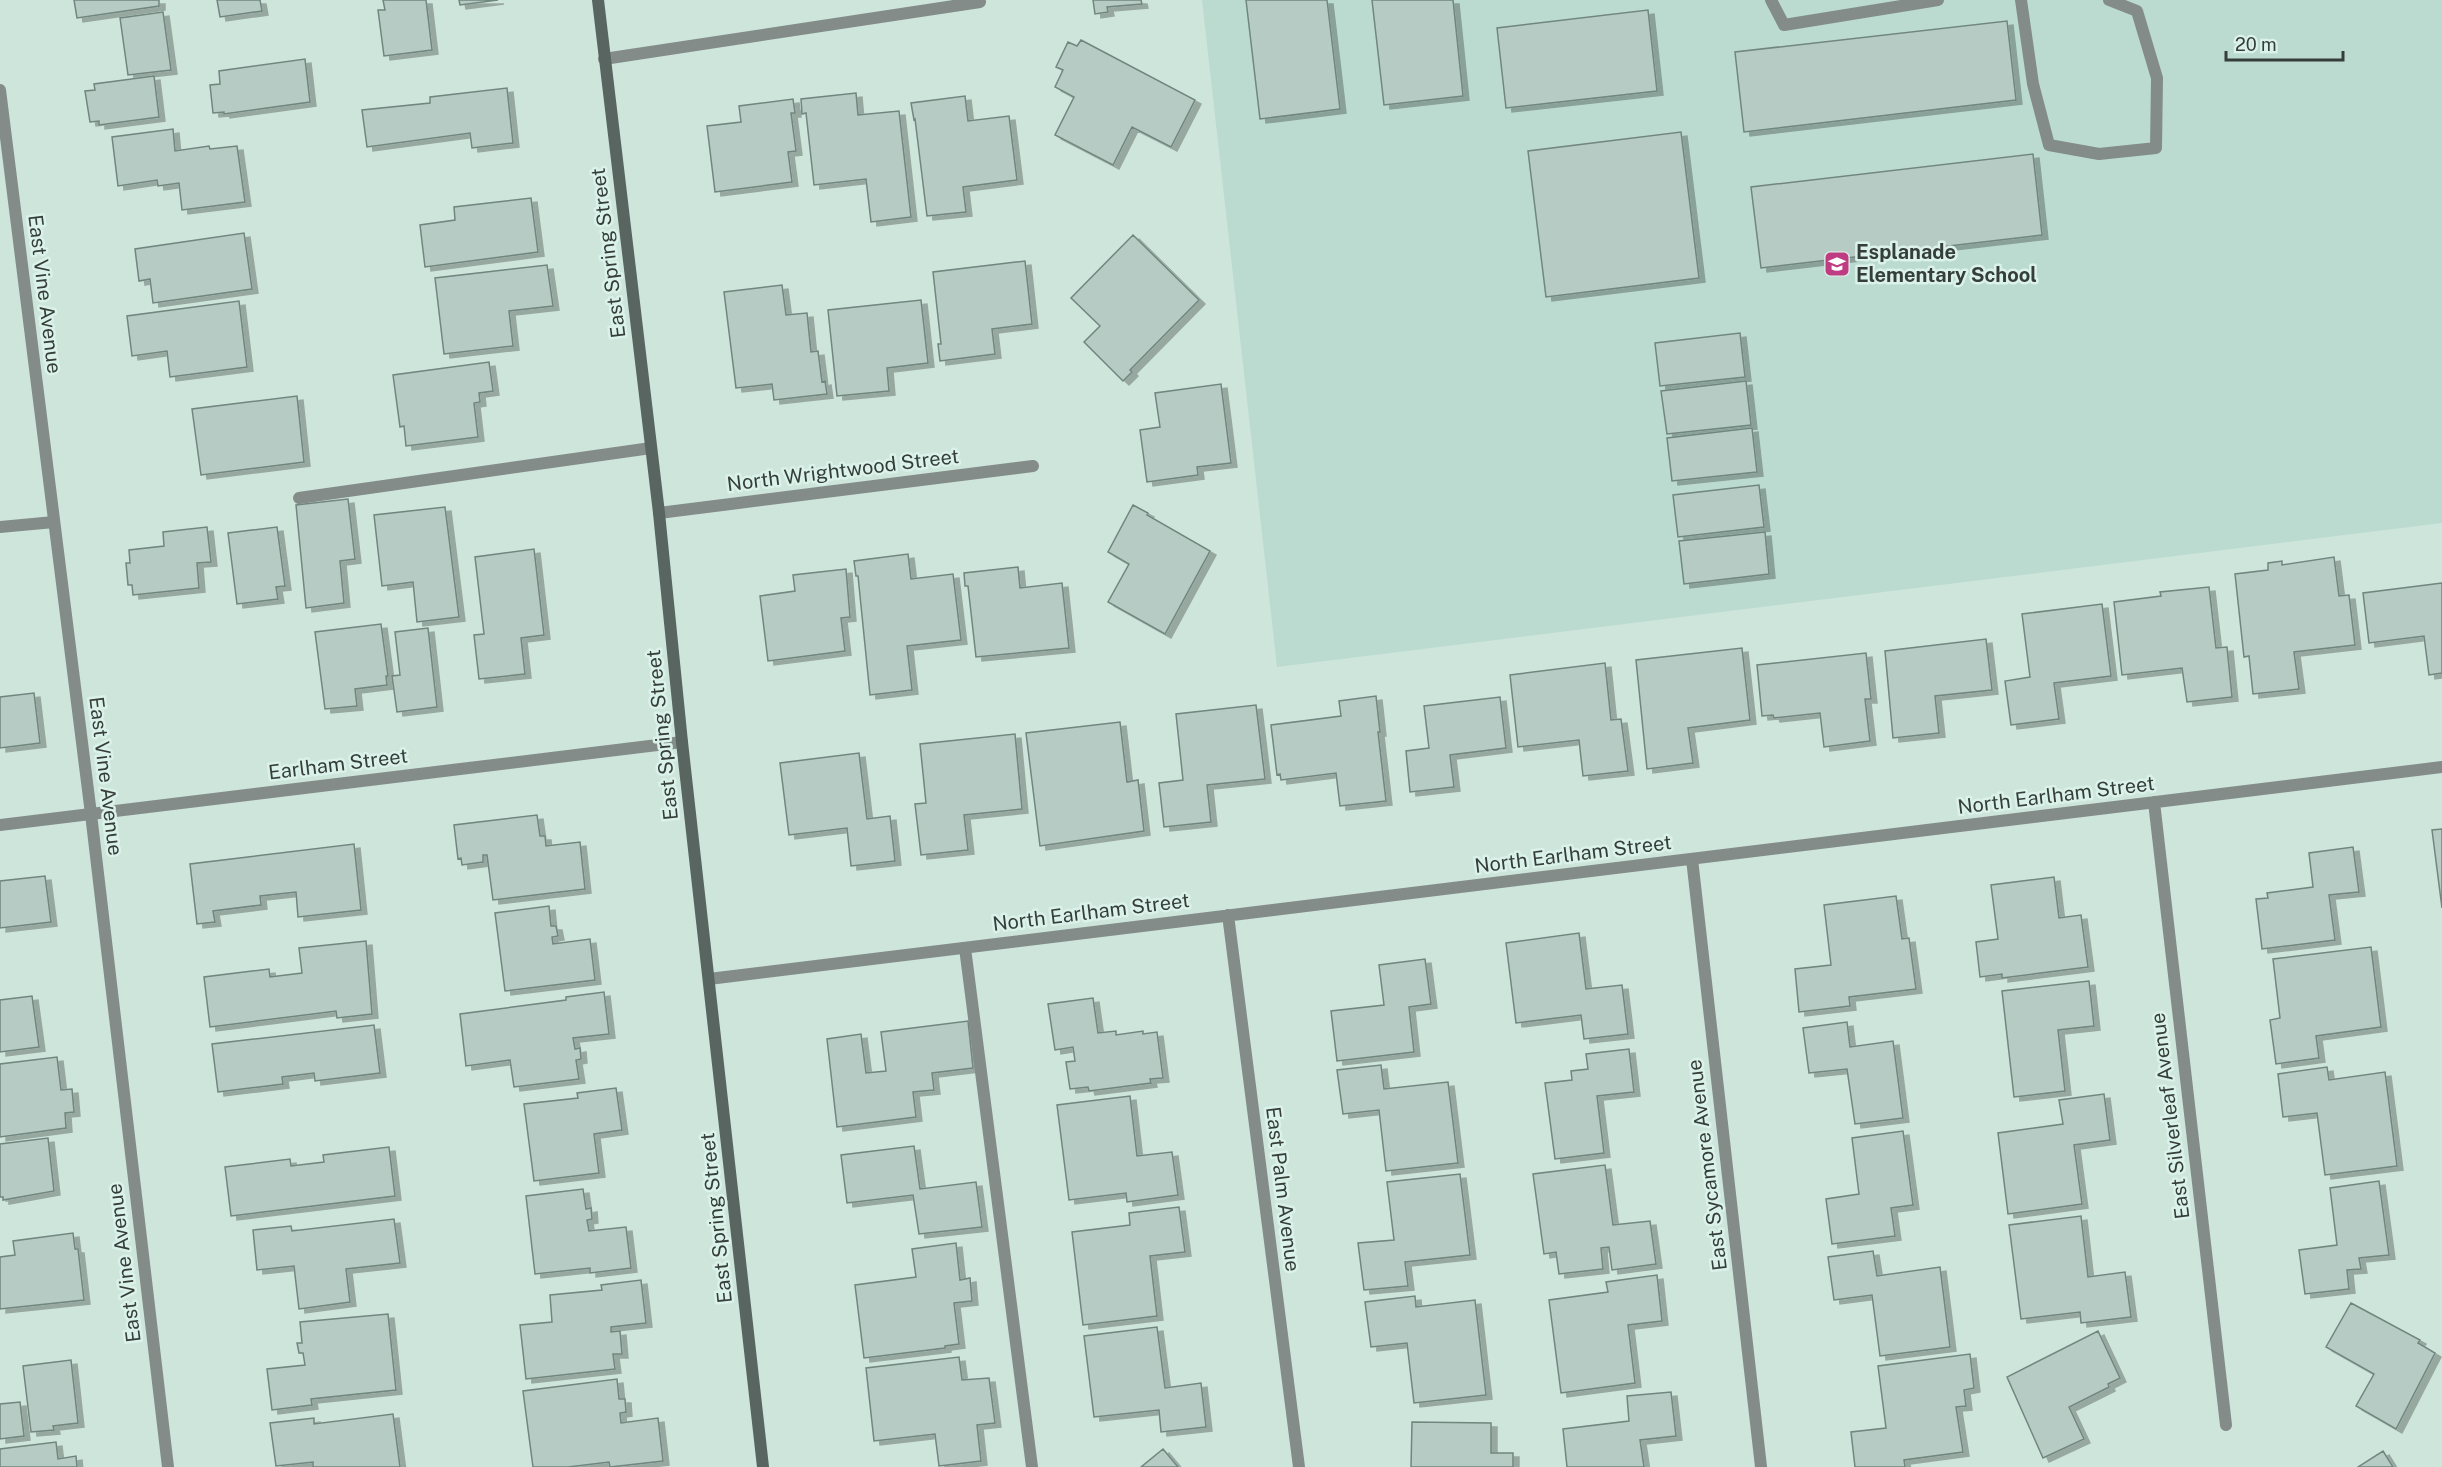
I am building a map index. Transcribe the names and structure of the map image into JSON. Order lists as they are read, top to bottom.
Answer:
{
  "streets": {
    "street": [
      "East Spring Street",
      "East Vine Avenue",
      "North Wrightwood Street",
      "Earlham Street",
      "North Earlham Street",
      "East Silverleaf Avenue",
      "East Sycamore Avenue",
      "East Palm Avenue"
    ]
  },
  "crossings": [
    ["East Spring Street", "North Wrightwood Street"],
    ["East Spring Street", "Earlham Street"],
    ["East Spring Street", "North Earlham Street"],
    ["East Vine Avenue", "Earlham Street"],
    ["North Earlham Street", "East Silverleaf Avenue"],
    ["North Earlham Street", "East Sycamore Avenue"],
    ["North Earlham Street", "East Palm Avenue"]
  ],
  "places": {
    "school or university": ["Esplanade Elementary School"]
  },
  "scale_bar": "20 m"
}
